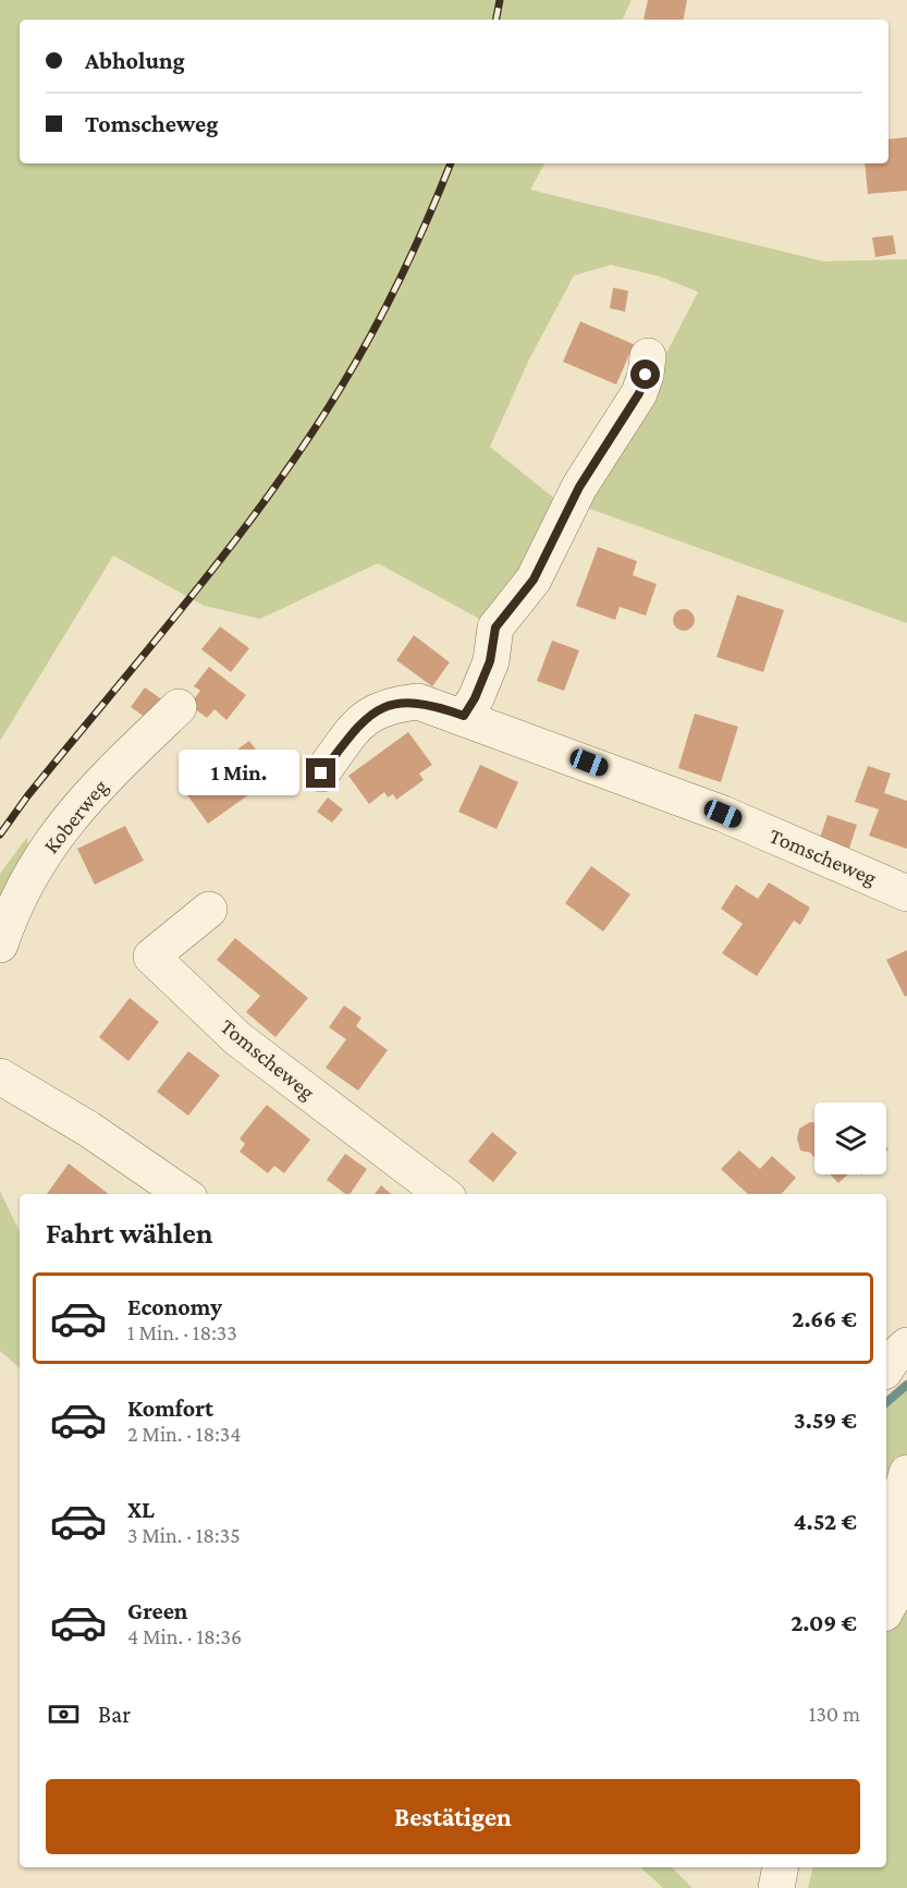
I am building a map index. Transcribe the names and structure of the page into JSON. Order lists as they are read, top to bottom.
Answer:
{
  "streets": {
    "street": ["Koberweg", "Tomscheweg"]
  },
  "page": {
    "banner": ["Abholung", "Tomscheweg"],
    "bubble": "1 Min.",
    "heading": "Fahrt wählen",
    "list": [
      {
        "name": "Economy",
        "note": "1 Min. · 18:33",
        "value": "2.66 €"
      },
      {
        "name": "Komfort",
        "note": "2 Min. · 18:34",
        "value": "3.59 €"
      },
      {
        "name": "XL",
        "note": "3 Min. · 18:35",
        "value": "4.52 €"
      },
      {
        "name": "Green",
        "note": "4 Min. · 18:36",
        "value": "2.09 €"
      }
    ],
    "pay": ["Bar", "130 m"],
    "buttons": "Bestätigen"
  }
}
